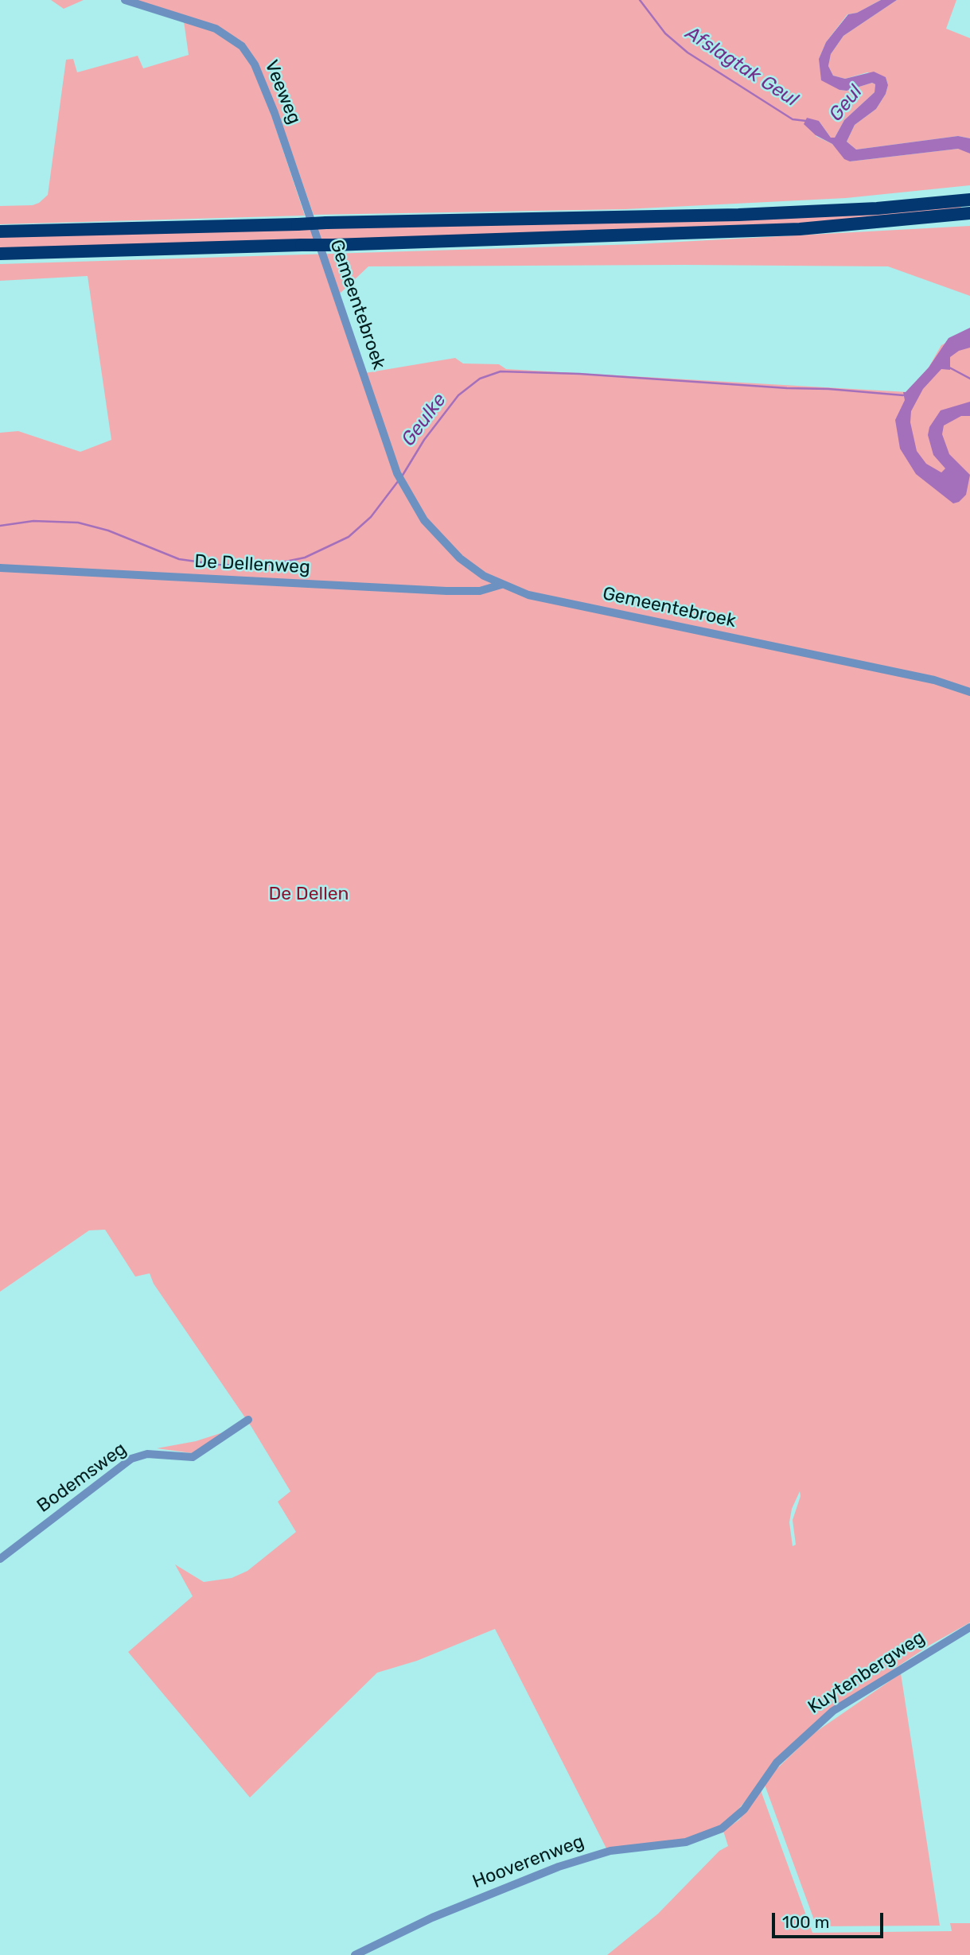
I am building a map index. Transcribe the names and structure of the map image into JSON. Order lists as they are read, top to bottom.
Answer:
{
  "streets": {
    "street": [
      "Veeweg",
      "Gemeentebroek",
      "De Dellenweg",
      "Bodemsweg",
      "Kuytenbergweg",
      "Hooverenweg"
    ]
  },
  "crossings": [
    ["Veeweg", "Gemeentebroek"],
    ["Gemeentebroek", "De Dellenweg"],
    ["Kuytenbergweg", "Hooverenweg"]
  ],
  "water": ["Afslagtak Geul", "Geul", "Geulke"],
  "parks": ["De Dellen"],
  "scale_bar": "100 m"
}
